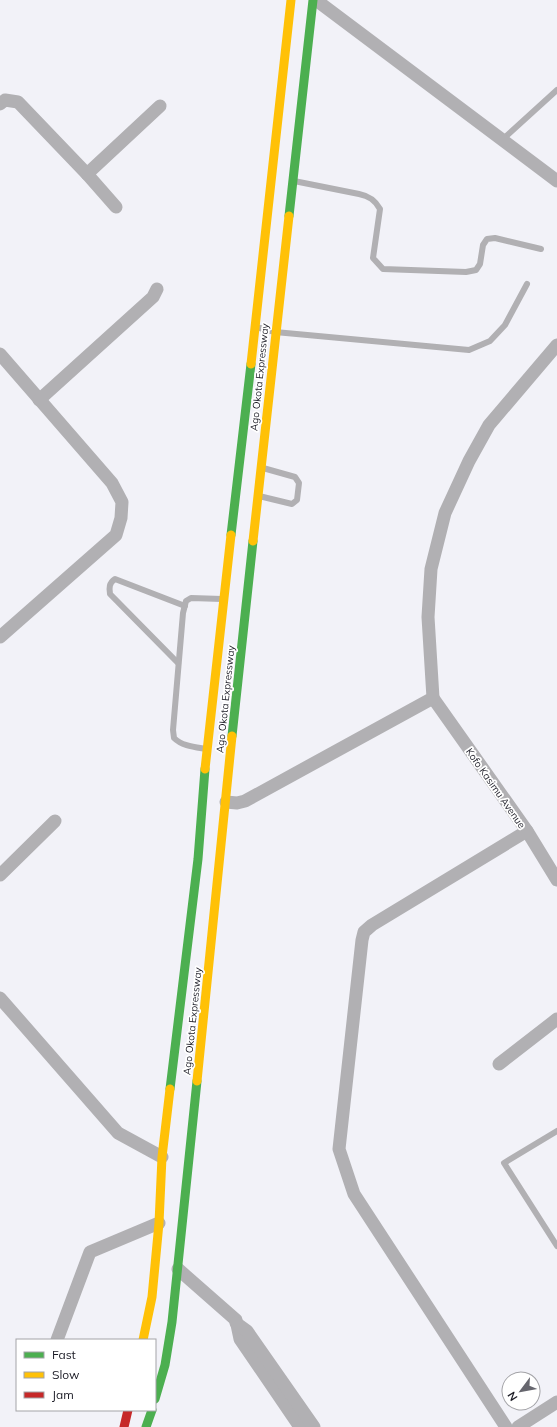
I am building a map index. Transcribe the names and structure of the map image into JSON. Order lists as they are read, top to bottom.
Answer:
{
  "streets": {
    "main road": ["Ago Okota Expressway"],
    "street": ["Kofo Kasimu Avenue"]
  },
  "legend": ["Fast", "Slow", "Jam"],
  "north": "bottom left"
}
